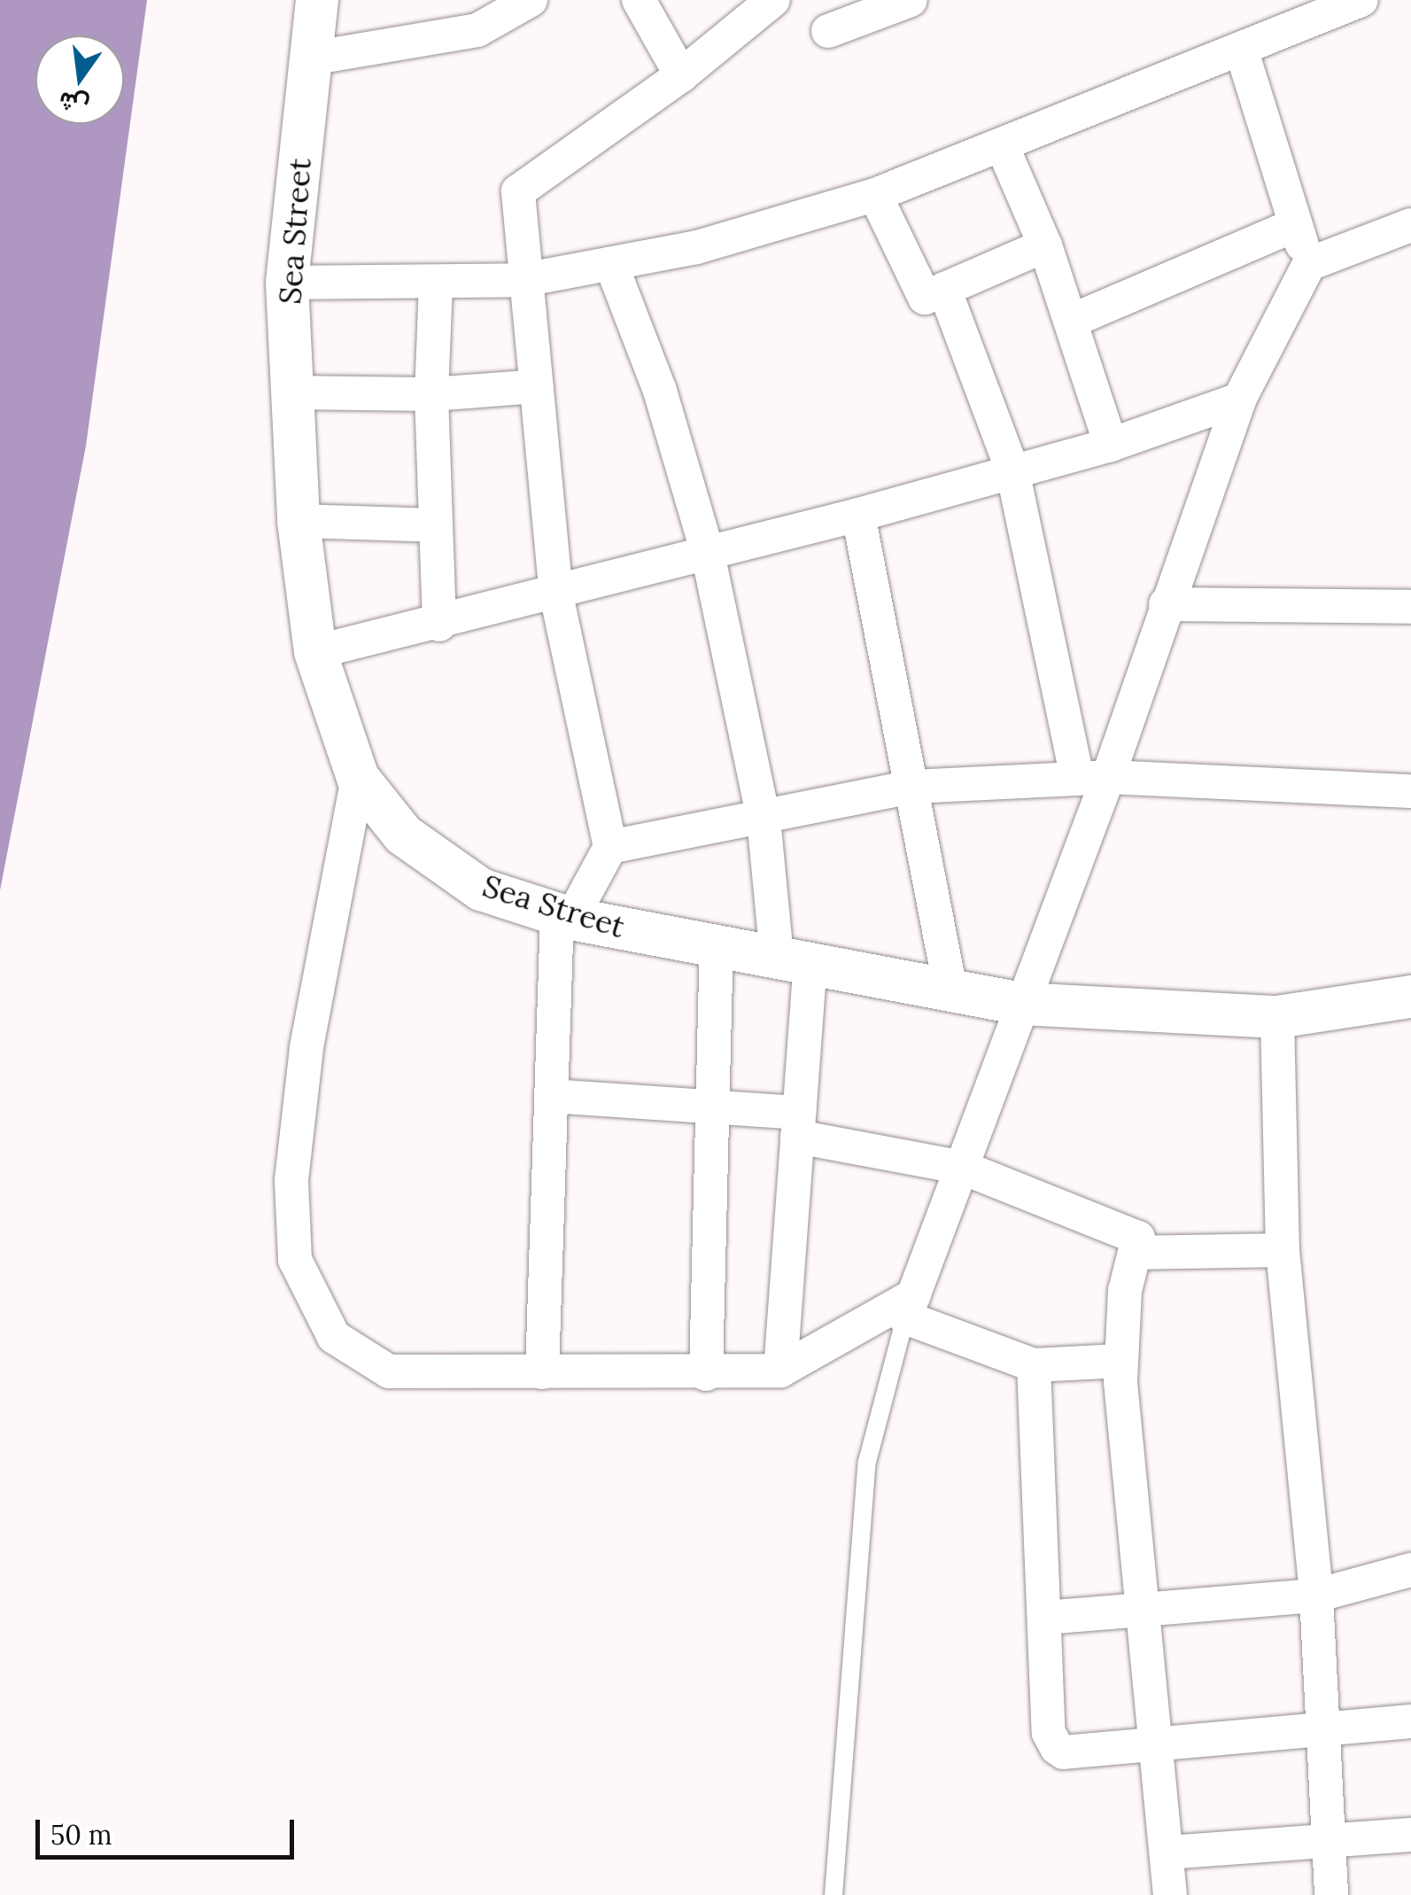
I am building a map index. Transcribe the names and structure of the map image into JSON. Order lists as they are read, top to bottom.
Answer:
{
  "streets": {
    "street": ["Sea Street"]
  },
  "scale_bar": "50 m",
  "north": "bottom"
}
